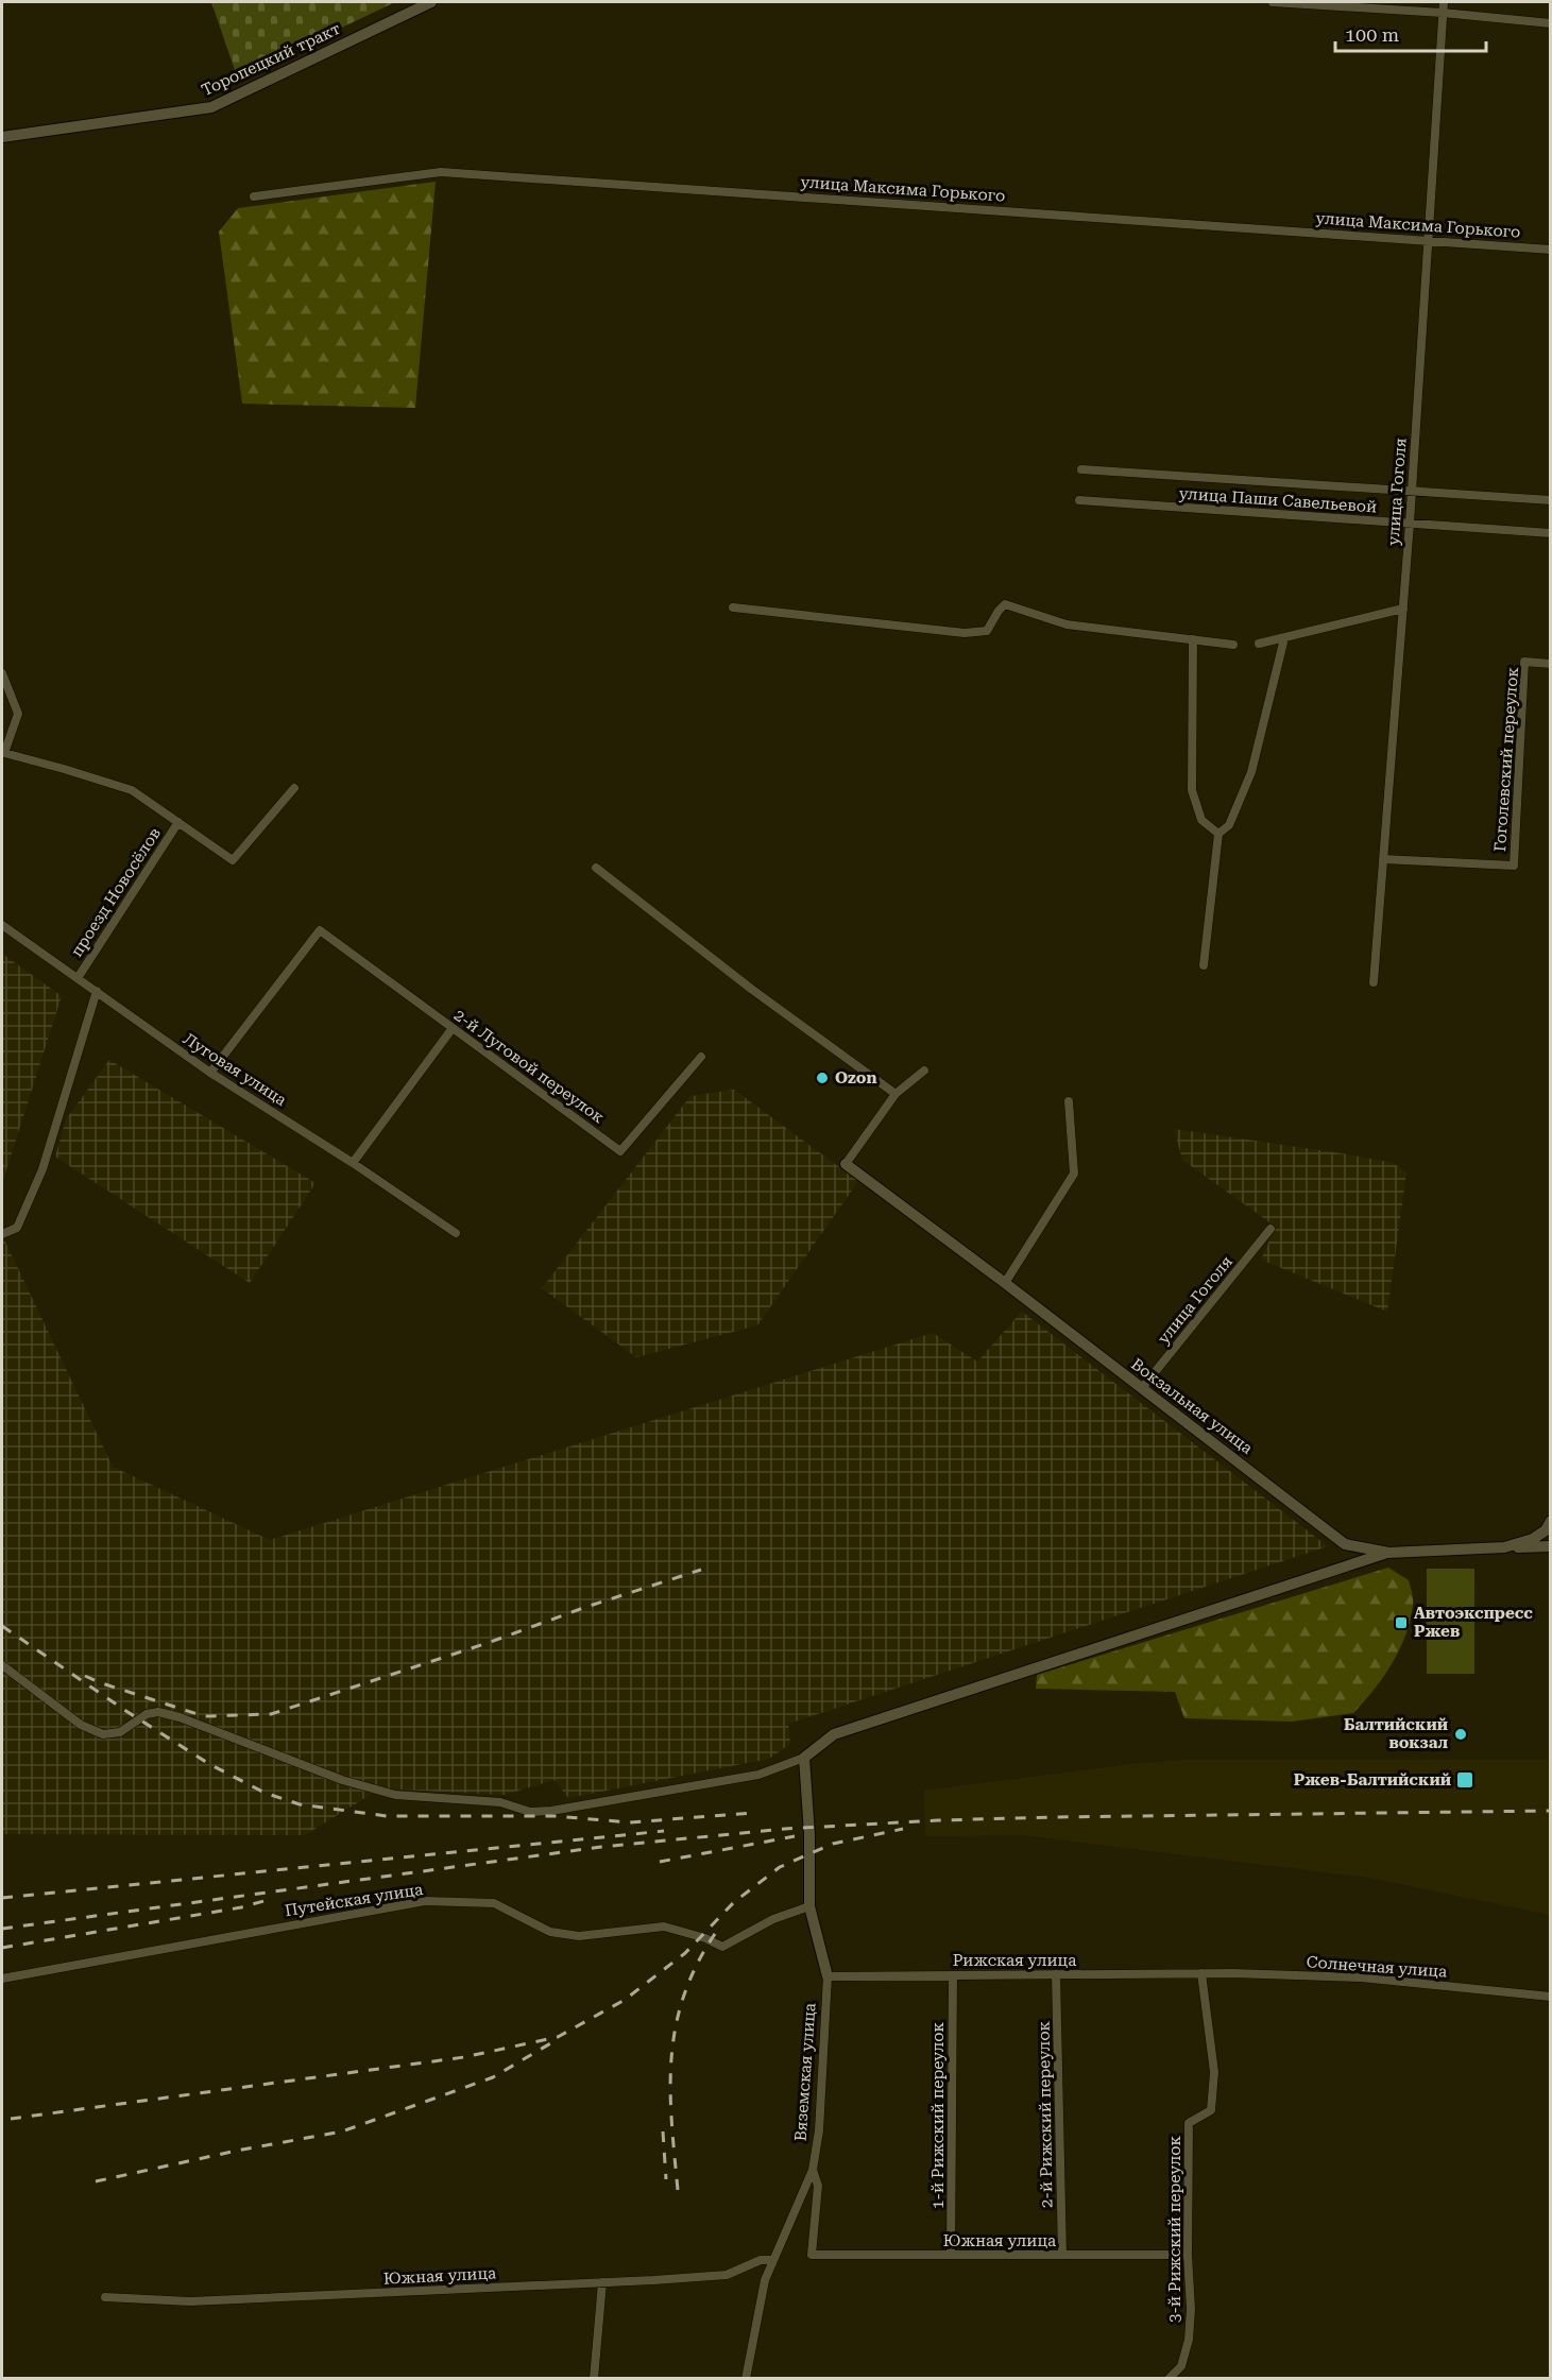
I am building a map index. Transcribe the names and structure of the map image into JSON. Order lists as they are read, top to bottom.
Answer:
{
  "streets": {
    "street": [
      "Торопецкий тракт",
      "улица Максима Горького",
      "улица Гоголя",
      "улица Паши Савельевой",
      "Гоголевский переулок",
      "проезд Новосёлов",
      "2-й Луговой переулок",
      "Луговая улица",
      "Вокзальная улица",
      "Путейская улица",
      "Рижская улица",
      "Солнечная улица",
      "Вяземская улица",
      "2-й Рижский переулок",
      "1-й Рижский переулок",
      "3-й Рижский переулок",
      "Южная улица"
    ]
  },
  "crossings": [
    ["улица Максима Горького", "улица Гоголя"],
    ["улица Гоголя", "улица Паши Савельевой"],
    ["улица Гоголя", "Гоголевский переулок"],
    ["улица Гоголя", "Вокзальная улица"],
    ["проезд Новосёлов", "Луговая улица"],
    ["2-й Луговой переулок", "Луговая улица"],
    ["Путейская улица", "Вяземская улица"],
    ["Рижская улица", "Солнечная улица"],
    ["Рижская улица", "Вяземская улица"],
    ["Рижская улица", "2-й Рижский переулок"],
    ["Рижская улица", "1-й Рижский переулок"],
    ["Рижская улица", "3-й Рижский переулок"],
    ["Солнечная улица", "3-й Рижский переулок"],
    ["Вяземская улица", "Южная улица"],
    ["2-й Рижский переулок", "Южная улица"],
    ["1-й Рижский переулок", "Южная улица"],
    ["3-й Рижский переулок", "Южная улица"]
  ],
  "places": {
    "other": ["Ozon", "Балтийский вокзал"],
    "transit": ["Автоэкспресс Ржев", "Ржев-Балтийский"]
  },
  "scale_bar": "100 m"
}
